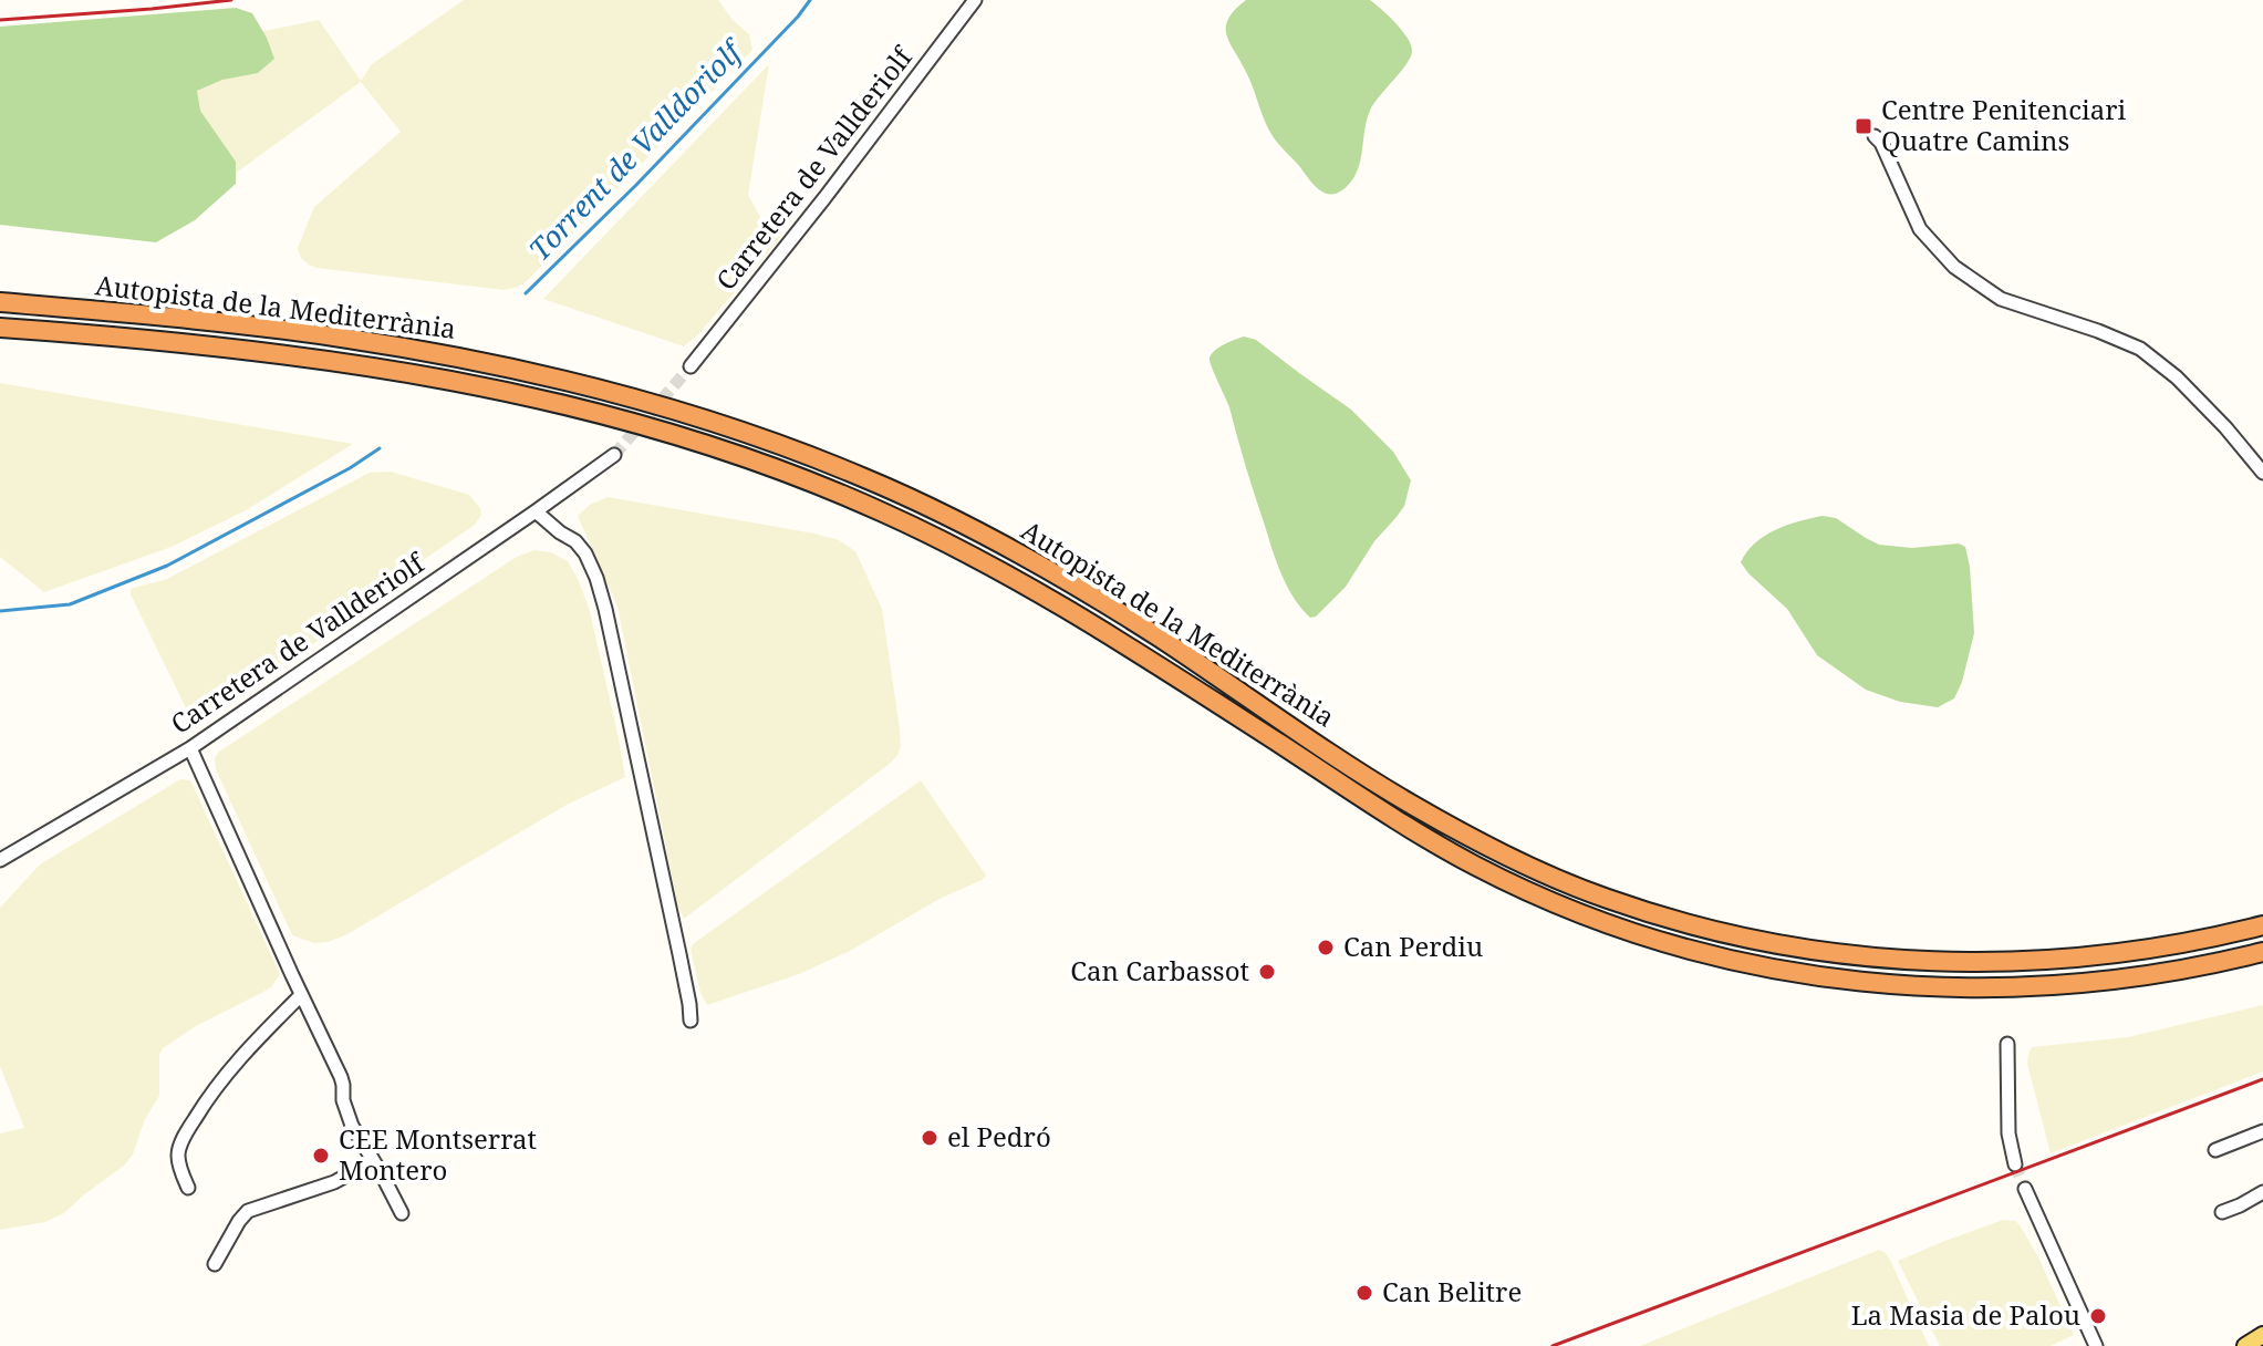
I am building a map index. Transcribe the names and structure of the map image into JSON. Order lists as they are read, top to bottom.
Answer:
{
  "streets": {
    "highway": ["Autopista de la Mediterrània"],
    "street": ["Carretera de Vallderiolf"]
  },
  "water": ["Torrent de Valldoriolf"],
  "places": {
    "transit": ["Centre Penitenciari Quatre Camins"],
    "other": [
      "Can Perdiu",
      "Can Carbassot",
      "el Pedró",
      "CEE Montserrat Montero",
      "Can Belitre",
      "La Masia de Palou"
    ]
  }
}
